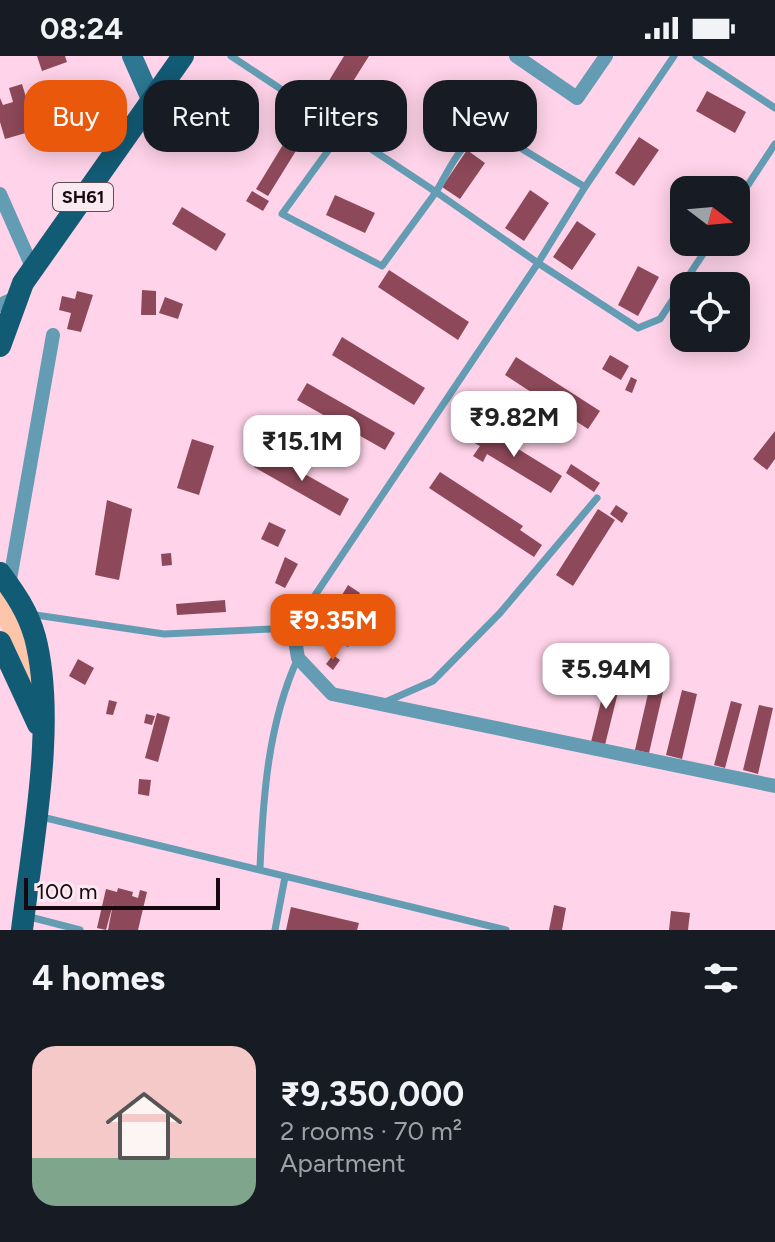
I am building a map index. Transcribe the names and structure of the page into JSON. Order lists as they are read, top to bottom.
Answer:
{
  "streets": {
    "main road": ["SH61"]
  },
  "scale_bar": "100 m",
  "north": "right",
  "page": {
    "status": "08:24",
    "chip": [
      "Buy",
      "Rent",
      "Filters",
      "New"
    ],
    "price": [
      "₹9.82M",
      "₹15.1M",
      "₹9.35M",
      "₹5.94M"
    ],
    "scale": "100 m",
    "heading": "4 homes",
    "list": [
      {
        "name": "₹9,350,000",
        "note": "2 rooms · 70 m² · Apartment"
      }
    ]
  }
}
